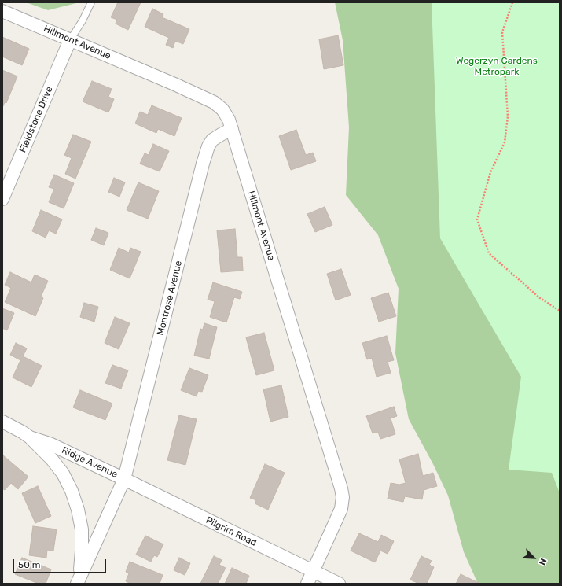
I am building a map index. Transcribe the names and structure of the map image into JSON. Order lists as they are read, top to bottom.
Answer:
{
  "streets": {
    "street": [
      "Hillmont Avenue",
      "Fieldstone Drive",
      "Montrose Avenue",
      "Ridge Avenue",
      "Pilgrim Road"
    ]
  },
  "crossings": [
    ["Hillmont Avenue", "Fieldstone Drive"],
    ["Hillmont Avenue", "Montrose Avenue"],
    ["Hillmont Avenue", "Pilgrim Road"],
    ["Montrose Avenue", "Ridge Avenue"],
    ["Montrose Avenue", "Pilgrim Road"],
    ["Ridge Avenue", "Pilgrim Road"]
  ],
  "parks": ["Wegerzyn Gardens Metropark"],
  "scale_bar": "50 m",
  "north": "bottom right"
}
